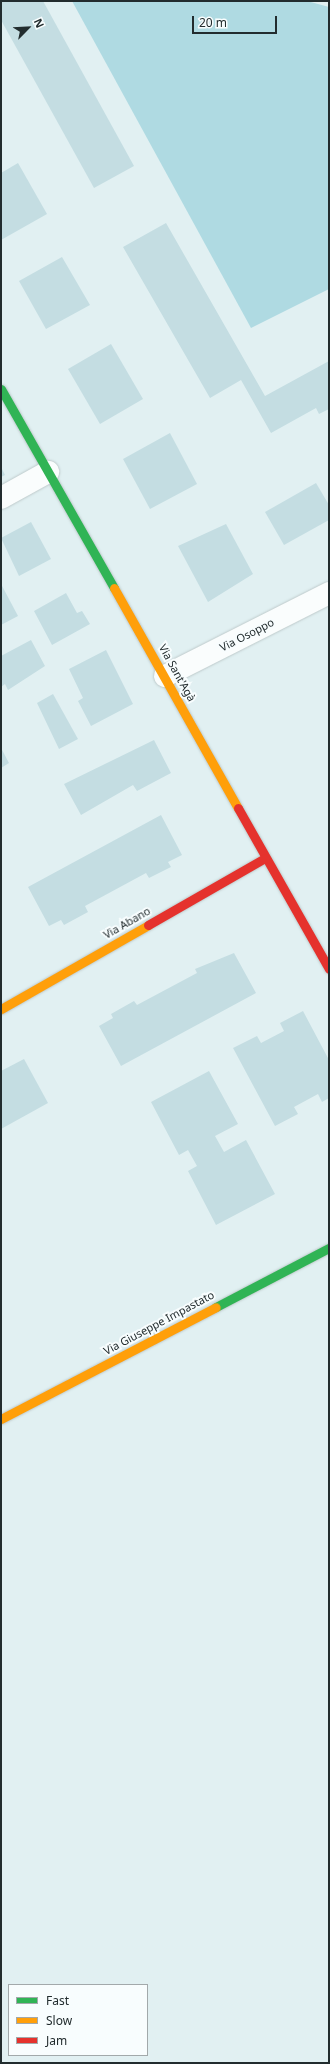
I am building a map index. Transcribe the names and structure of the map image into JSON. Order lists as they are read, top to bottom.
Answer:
{
  "streets": {
    "street": [
      "Via Osoppo",
      "Via Sant'Agà",
      "Via Abano",
      "Via Giuseppe Impastato"
    ]
  },
  "crossings": [
    ["Via Osoppo", "Via Sant'Agà"],
    ["Via Sant'Agà", "Via Abano"]
  ],
  "legend": ["Fast", "Slow", "Jam"],
  "scale_bar": "20 m",
  "north": "top right"
}
